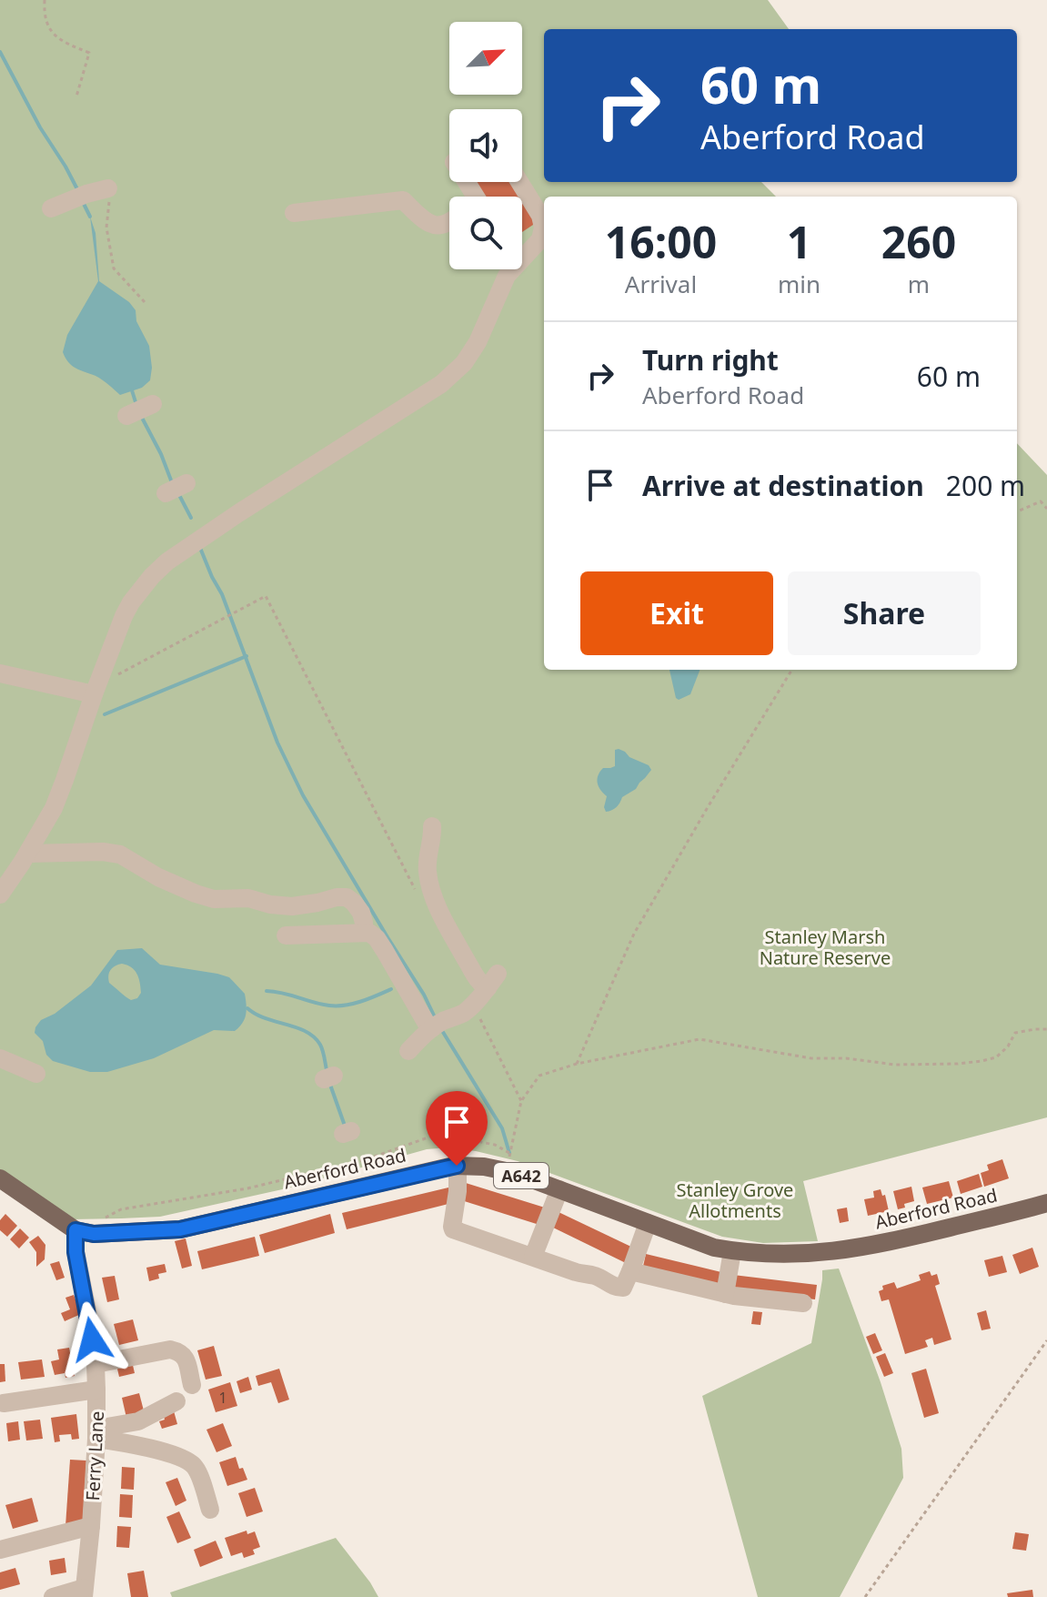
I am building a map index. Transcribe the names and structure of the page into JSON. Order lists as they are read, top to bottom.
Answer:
{
  "streets": {
    "main road": ["Aberford Road", "A642"],
    "street": ["Ferry Lane"]
  },
  "crossings": [
    ["Aberford Road", "Ferry Lane"]
  ],
  "parks": ["Stanley Marsh Nature Reserve", "Stanley Grove Allotments"],
  "house_numbers": ["1"],
  "north": "top right",
  "page": {
    "turn": ["60 m", "Aberford Road"],
    "eta": [
      "16:00",
      "Arrival",
      "1",
      "min",
      "260",
      "m"
    ],
    "list": [
      {
        "name": "Turn right",
        "note": "Aberford Road",
        "value": "60 m"
      },
      {
        "name": "Arrive at destination",
        "value": "200 m"
      }
    ],
    "buttons": ["Exit", "Share"]
  }
}
